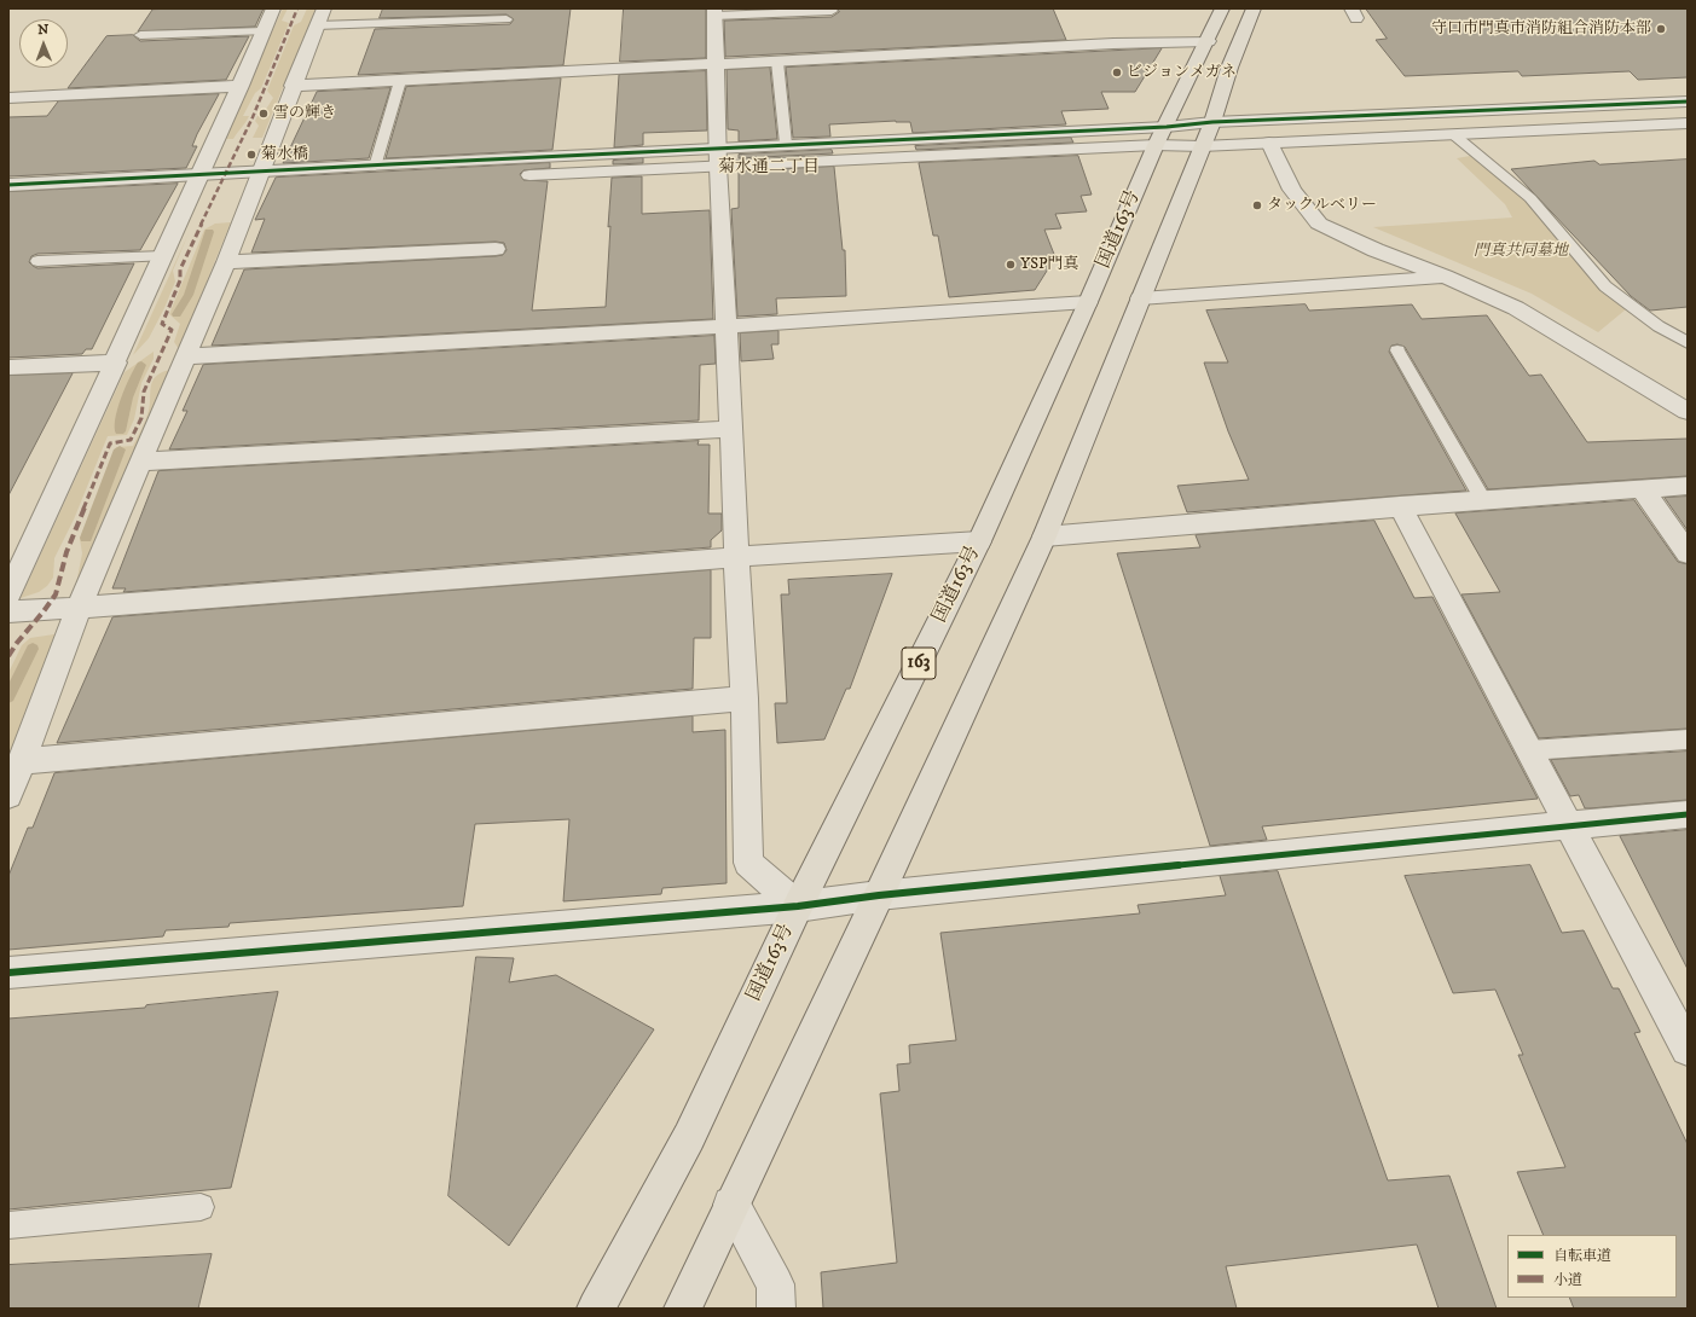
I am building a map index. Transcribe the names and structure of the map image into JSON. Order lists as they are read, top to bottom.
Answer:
{
  "streets": {
    "highway": ["国道163号", "163"]
  },
  "districts": ["菊水通二丁目"],
  "parks": ["門真共同墓地"],
  "places": [
    "守口市門真市消防組合消防本部",
    "ビジョンメガネ",
    "雪の輝き",
    "菊水橋",
    "タックルベリー",
    "YSP門真"
  ],
  "legend": ["自転車道", "小道"],
  "north": "top"
}
